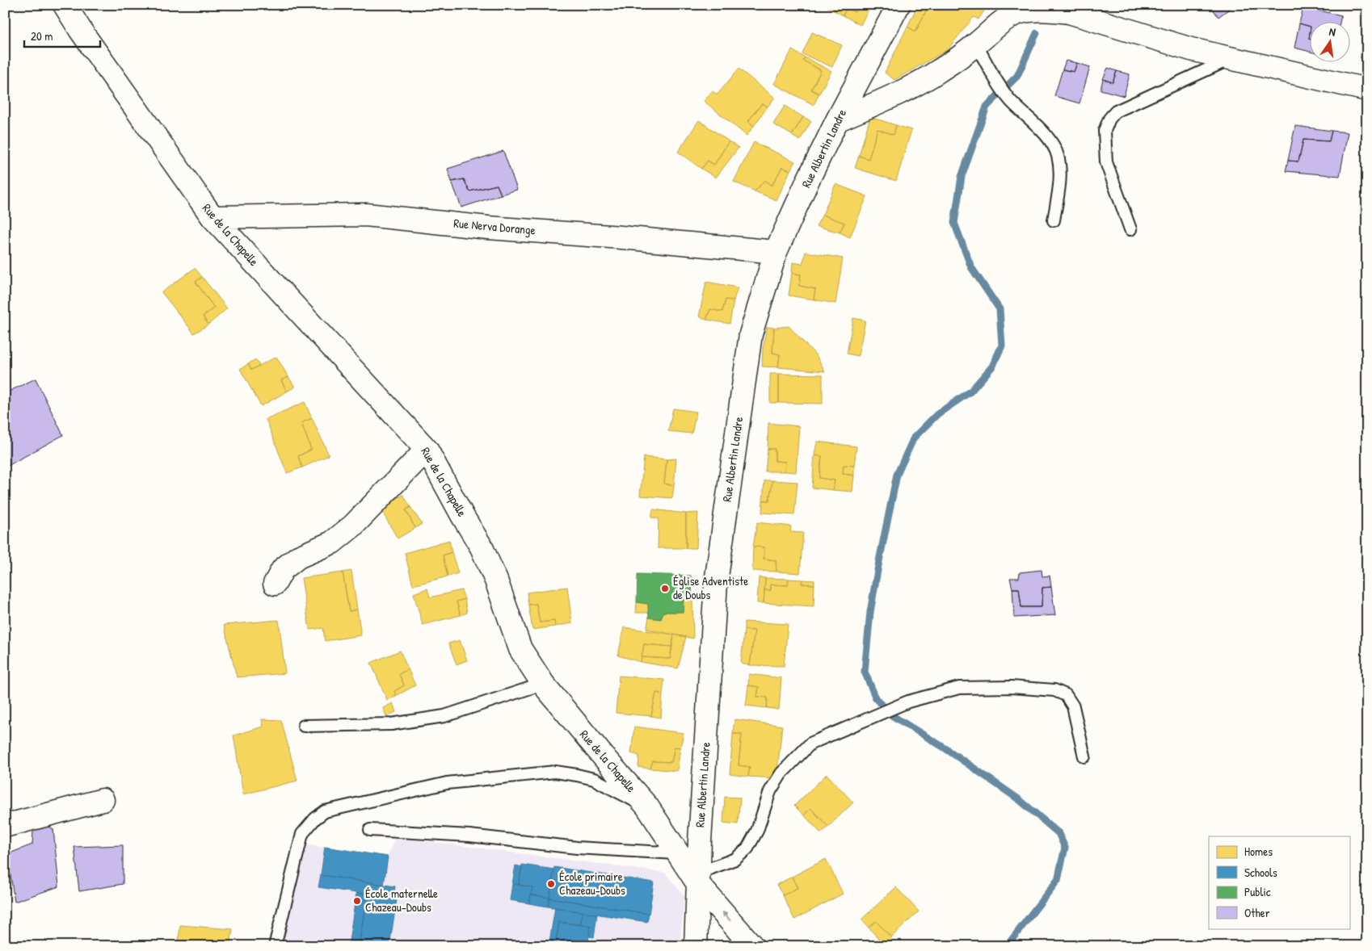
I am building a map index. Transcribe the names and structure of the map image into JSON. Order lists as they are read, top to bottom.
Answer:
{
  "streets": {
    "street": ["Rue Albertin Landre", "Rue Nerva Dorange", "Rue de la Chapelle"]
  },
  "crossings": [
    ["Rue Albertin Landre", "Rue Nerva Dorange"],
    ["Rue Albertin Landre", "Rue de la Chapelle"],
    ["Rue Nerva Dorange", "Rue de la Chapelle"]
  ],
  "places": ["Église Adventiste de Doubs", "École primaire Chazeau-Doubs", "École maternelle Chazeau-Doubs"],
  "legend": [
    "Homes",
    "Schools",
    "Public",
    "Other"
  ],
  "scale_bar": "20 m",
  "north": "top"
}
